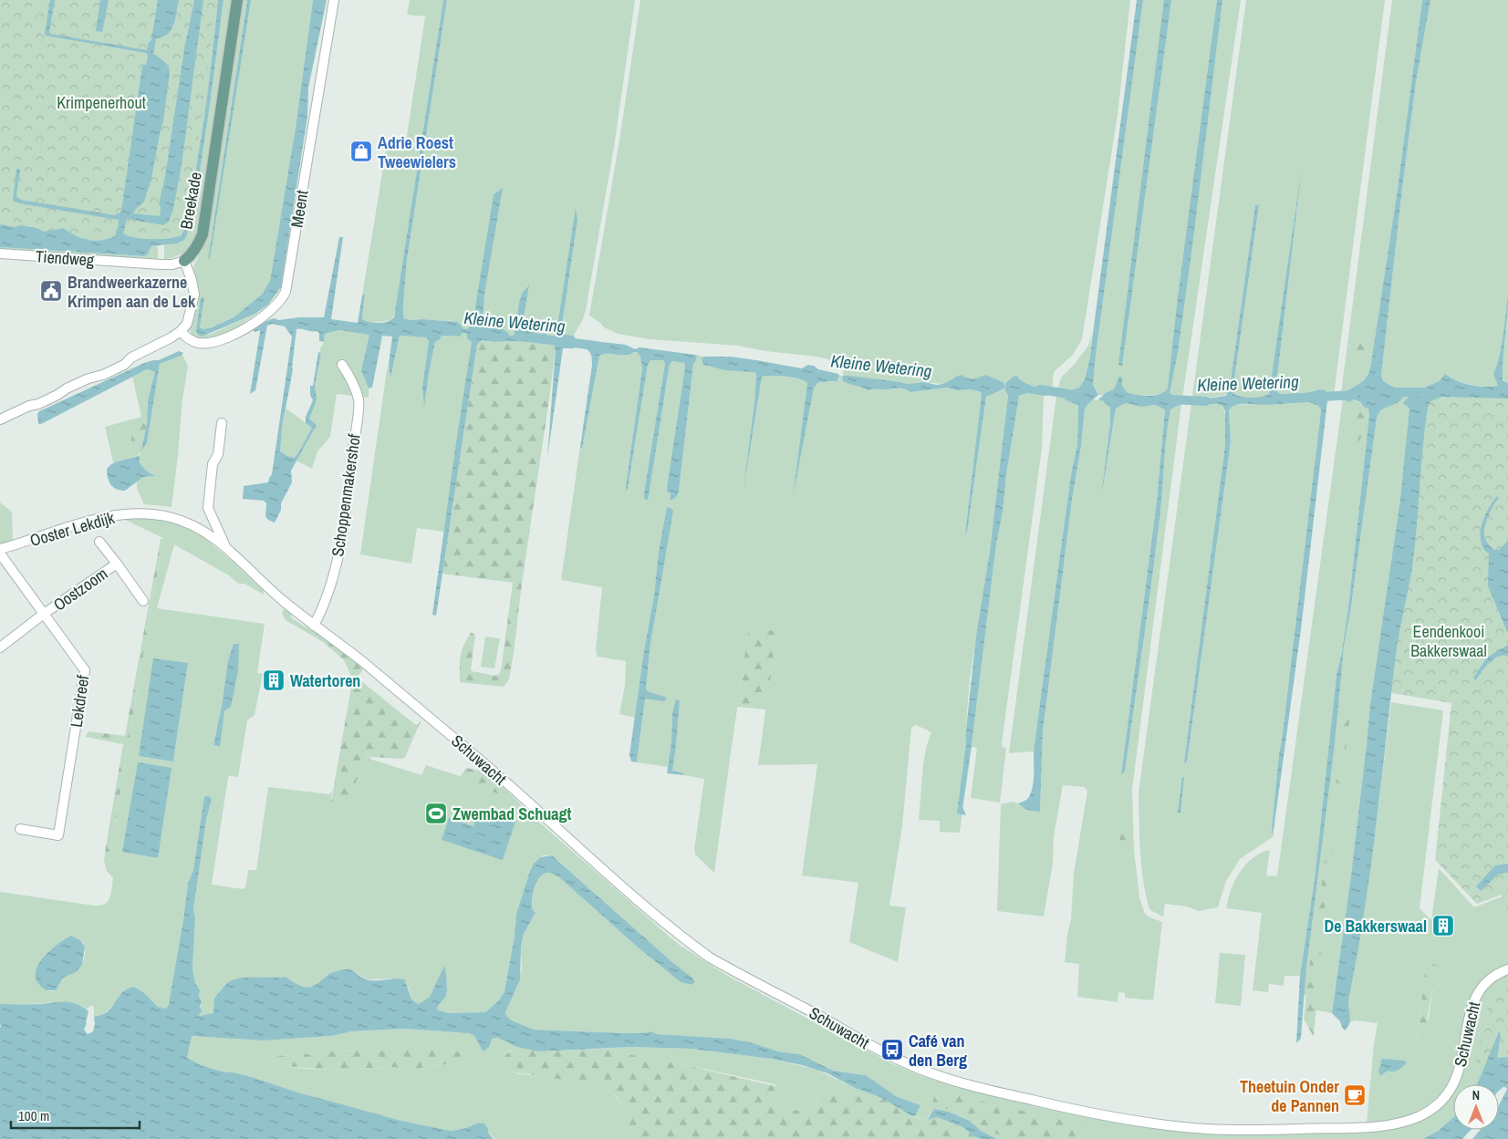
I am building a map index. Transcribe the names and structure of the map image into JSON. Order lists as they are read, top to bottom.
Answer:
{
  "streets": {
    "main road": ["Breekade"],
    "street": [
      "Meent",
      "Tiendweg",
      "Schoppenmakershof",
      "Ooster Lekdijk",
      "Oostzoom",
      "Lekdreef",
      "Schuwacht"
    ]
  },
  "crossings": [
    ["Breekade", "Tiendweg"],
    ["Schoppenmakershof", "Schuwacht"],
    ["Ooster Lekdijk", "Schuwacht"],
    ["Oostzoom", "Lekdreef"]
  ],
  "water": ["Kleine Wetering"],
  "parks": ["Krimpenerhout", "Eendenkooi Bakkerswaal"],
  "places": {
    "shop": ["Adrie Roest Tweewielers"],
    "public building": ["Brandweerkazerne Krimpen aan de Lek"],
    "building": ["Watertoren", "De Bakkerswaal"],
    "sports": ["Zwembad Schuagt"],
    "bus stop": ["Café van den Berg"],
    "cafe": ["Theetuin Onder de Pannen"]
  },
  "scale_bar": "100 m",
  "north": "top"
}
